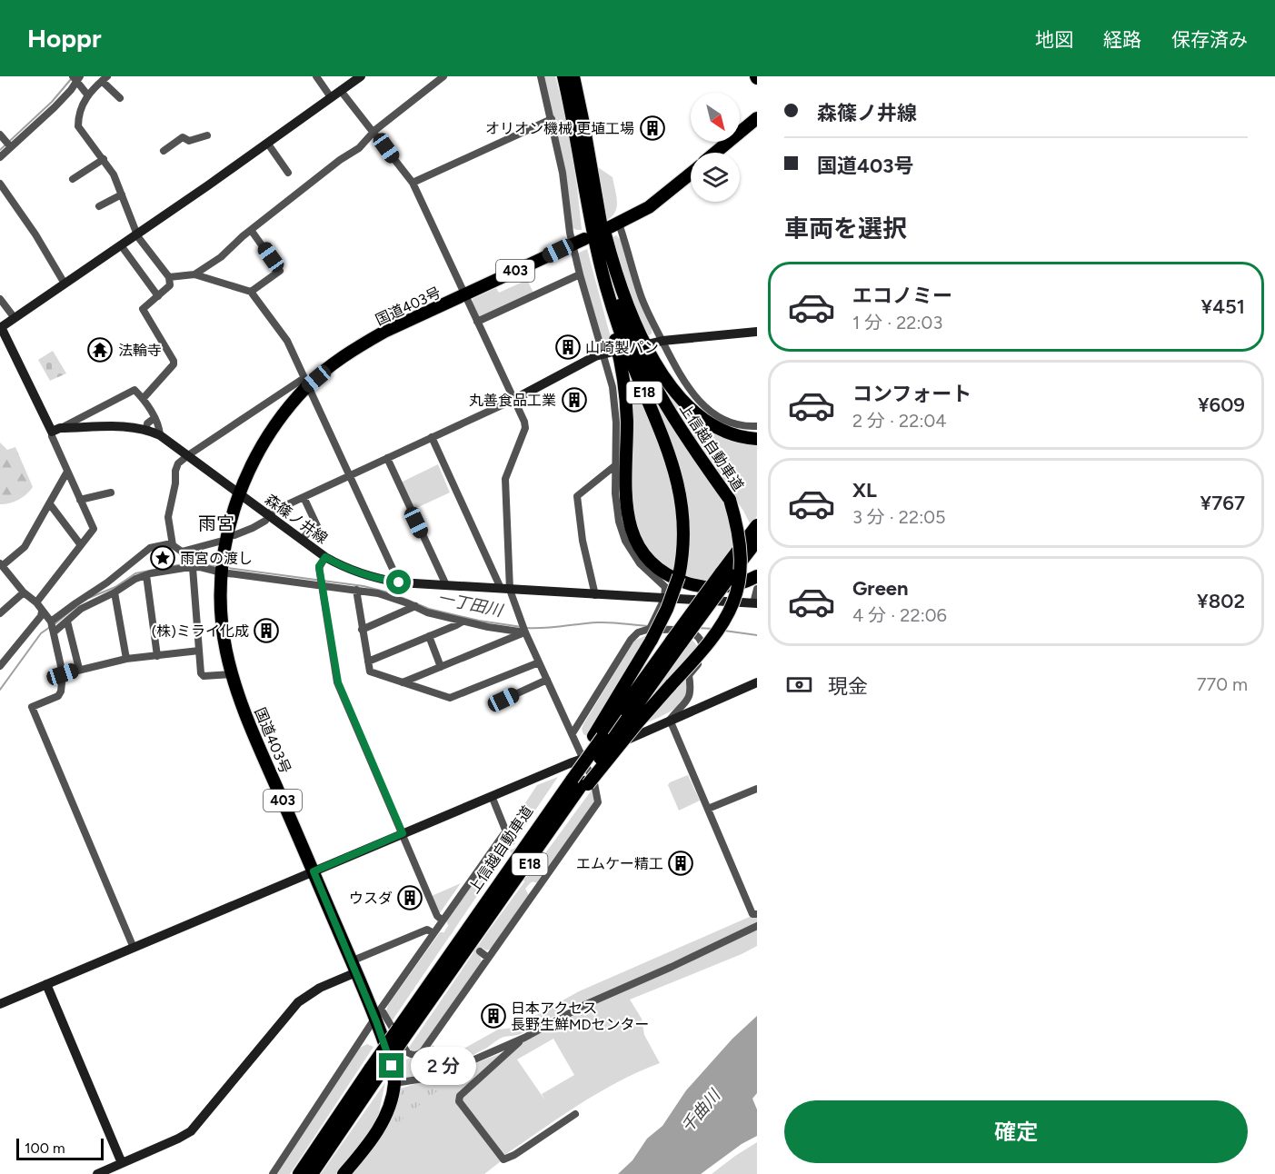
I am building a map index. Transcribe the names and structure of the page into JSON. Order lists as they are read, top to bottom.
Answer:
{
  "streets": {
    "highway": [
      "403",
      "国道403号",
      "E18",
      "上信越自動車道"
    ],
    "street": ["森篠ノ井線"]
  },
  "crossings": [
    ["国道403号", "森篠ノ井線"]
  ],
  "districts": ["雨宮"],
  "water": ["一丁田川", "千曲川"],
  "places": {
    "building": [
      "オリオン機械 更埴工場",
      "山崎製パン",
      "丸善食品工業",
      "(株)ミライ化成",
      "エムケー精工",
      "ウスダ",
      "日本アクセス 長野生鮮MDセンター"
    ],
    "temple": ["法輪寺"],
    "place": ["雨宮の渡し"]
  },
  "scale_bar": "100 m",
  "north": "bottom right",
  "page": {
    "header": "Hoppr",
    "nav": ["地図", "経路", "保存済み"],
    "banner": ["森篠ノ井線", "国道403号"],
    "heading": "車両を選択",
    "list": [
      {
        "name": "エコノミー",
        "note": "1 分 · 22:03",
        "value": "¥451"
      },
      {
        "name": "コンフォート",
        "note": "2 分 · 22:04",
        "value": "¥609"
      },
      {
        "name": "XL",
        "note": "3 分 · 22:05",
        "value": "¥767"
      },
      {
        "name": "Green",
        "note": "4 分 · 22:06",
        "value": "¥802"
      }
    ],
    "pay": ["現金", "770 m"],
    "bubble": "2 分",
    "buttons": "確定",
    "scale": "100 m"
  }
}
